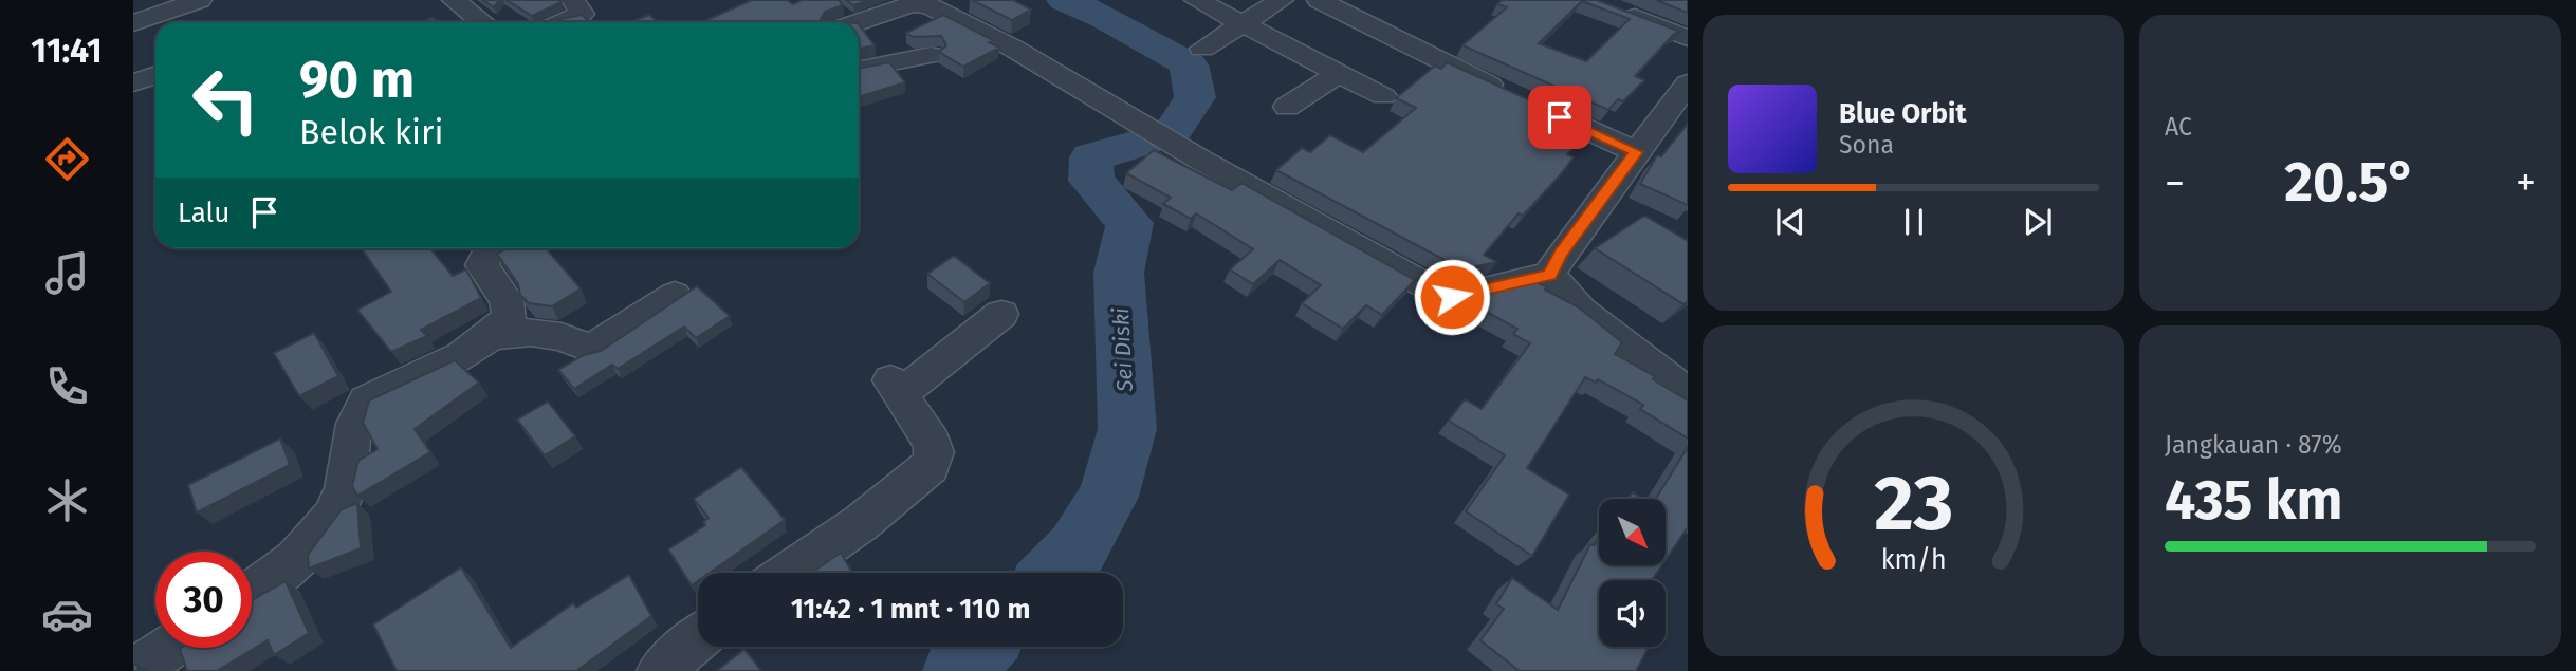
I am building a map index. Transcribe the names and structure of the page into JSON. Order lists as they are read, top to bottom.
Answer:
{
  "water": ["Sei Diski"],
  "north": "bottom right",
  "page": {
    "tabs": "11:41",
    "tile": [
      "AC",
      ["Jangkauan · 87%", "435 km"]
    ],
    "turn": ["90 m", "Belok kiri"],
    "song": ["Blue Orbit", "Sona"],
    "heat": ["−", "20.5°", "+"],
    "then": "Lalu",
    "limit": "30",
    "trip": "11:42 · 1 mnt · 110 m",
    "gauge": ["23", "km/h"]
  }
}
